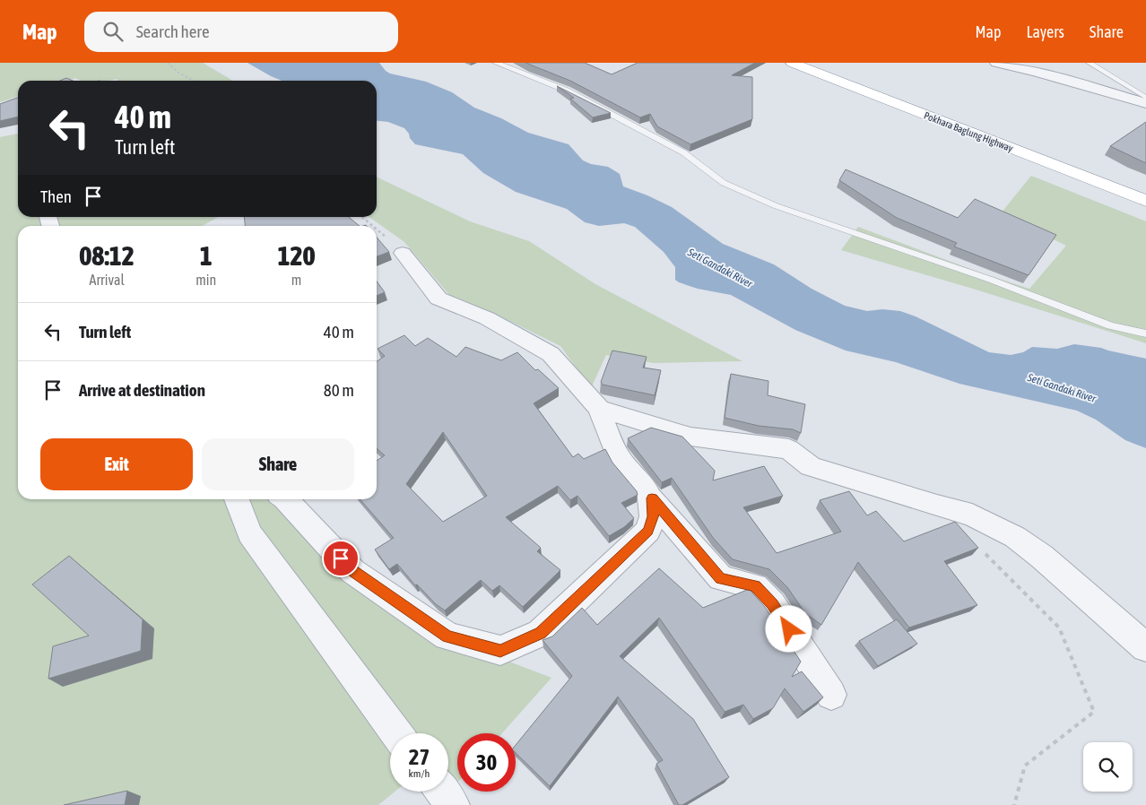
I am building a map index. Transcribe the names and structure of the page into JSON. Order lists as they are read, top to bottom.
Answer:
{
  "streets": {
    "highway": ["Pokhara Baglung Highway"]
  },
  "water": ["Seti Gandaki River"],
  "page": {
    "header": "Map",
    "search": "Search here",
    "nav": ["Map", "Layers", "Share"],
    "turn": ["40 m", "Turn left"],
    "then": "Then",
    "eta": [
      "08:12",
      "Arrival",
      "1",
      "min",
      "120",
      "m"
    ],
    "list": [
      {
        "name": "Turn left",
        "value": "40 m"
      },
      {
        "name": "Arrive at destination",
        "value": "80 m"
      }
    ],
    "buttons": ["Exit", "Share"],
    "speed": "27 km/h",
    "limit": "30"
  }
}
